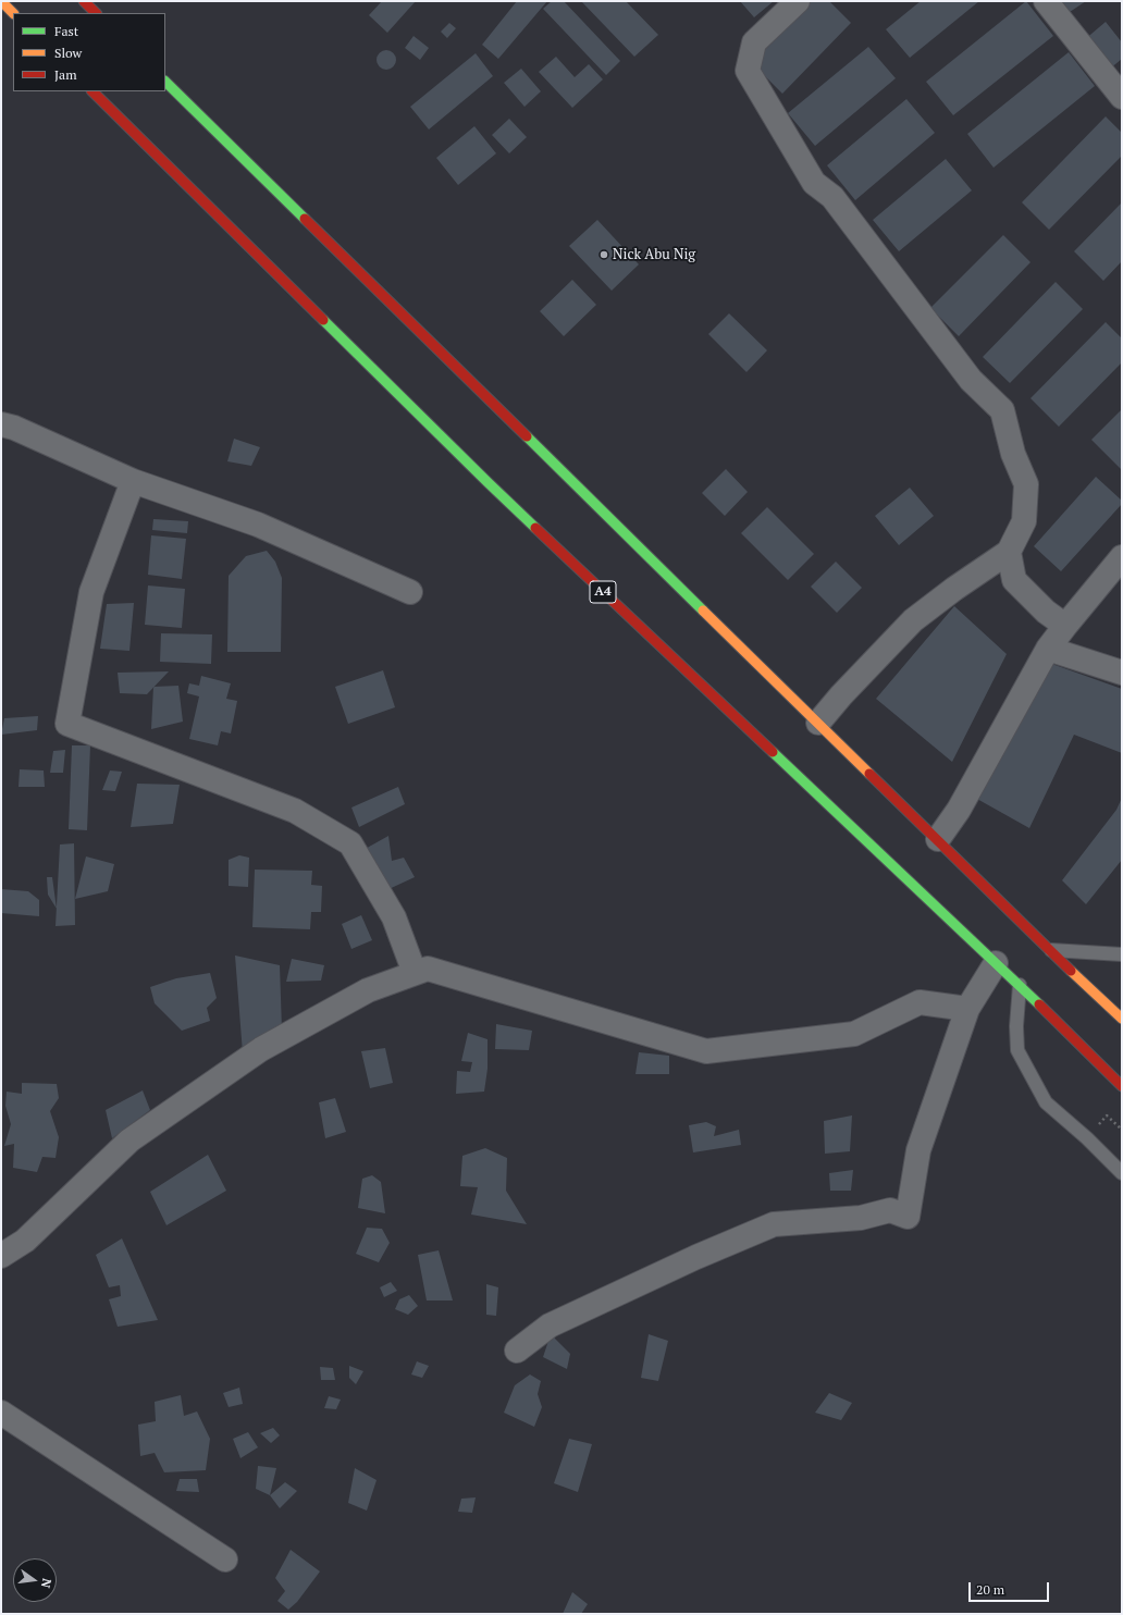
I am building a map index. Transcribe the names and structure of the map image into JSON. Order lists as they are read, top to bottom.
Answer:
{
  "streets": {
    "highway": ["A4"]
  },
  "places": ["Nick Abu Nig"],
  "legend": ["Fast", "Slow", "Jam"],
  "scale_bar": "20 m",
  "north": "right"
}
